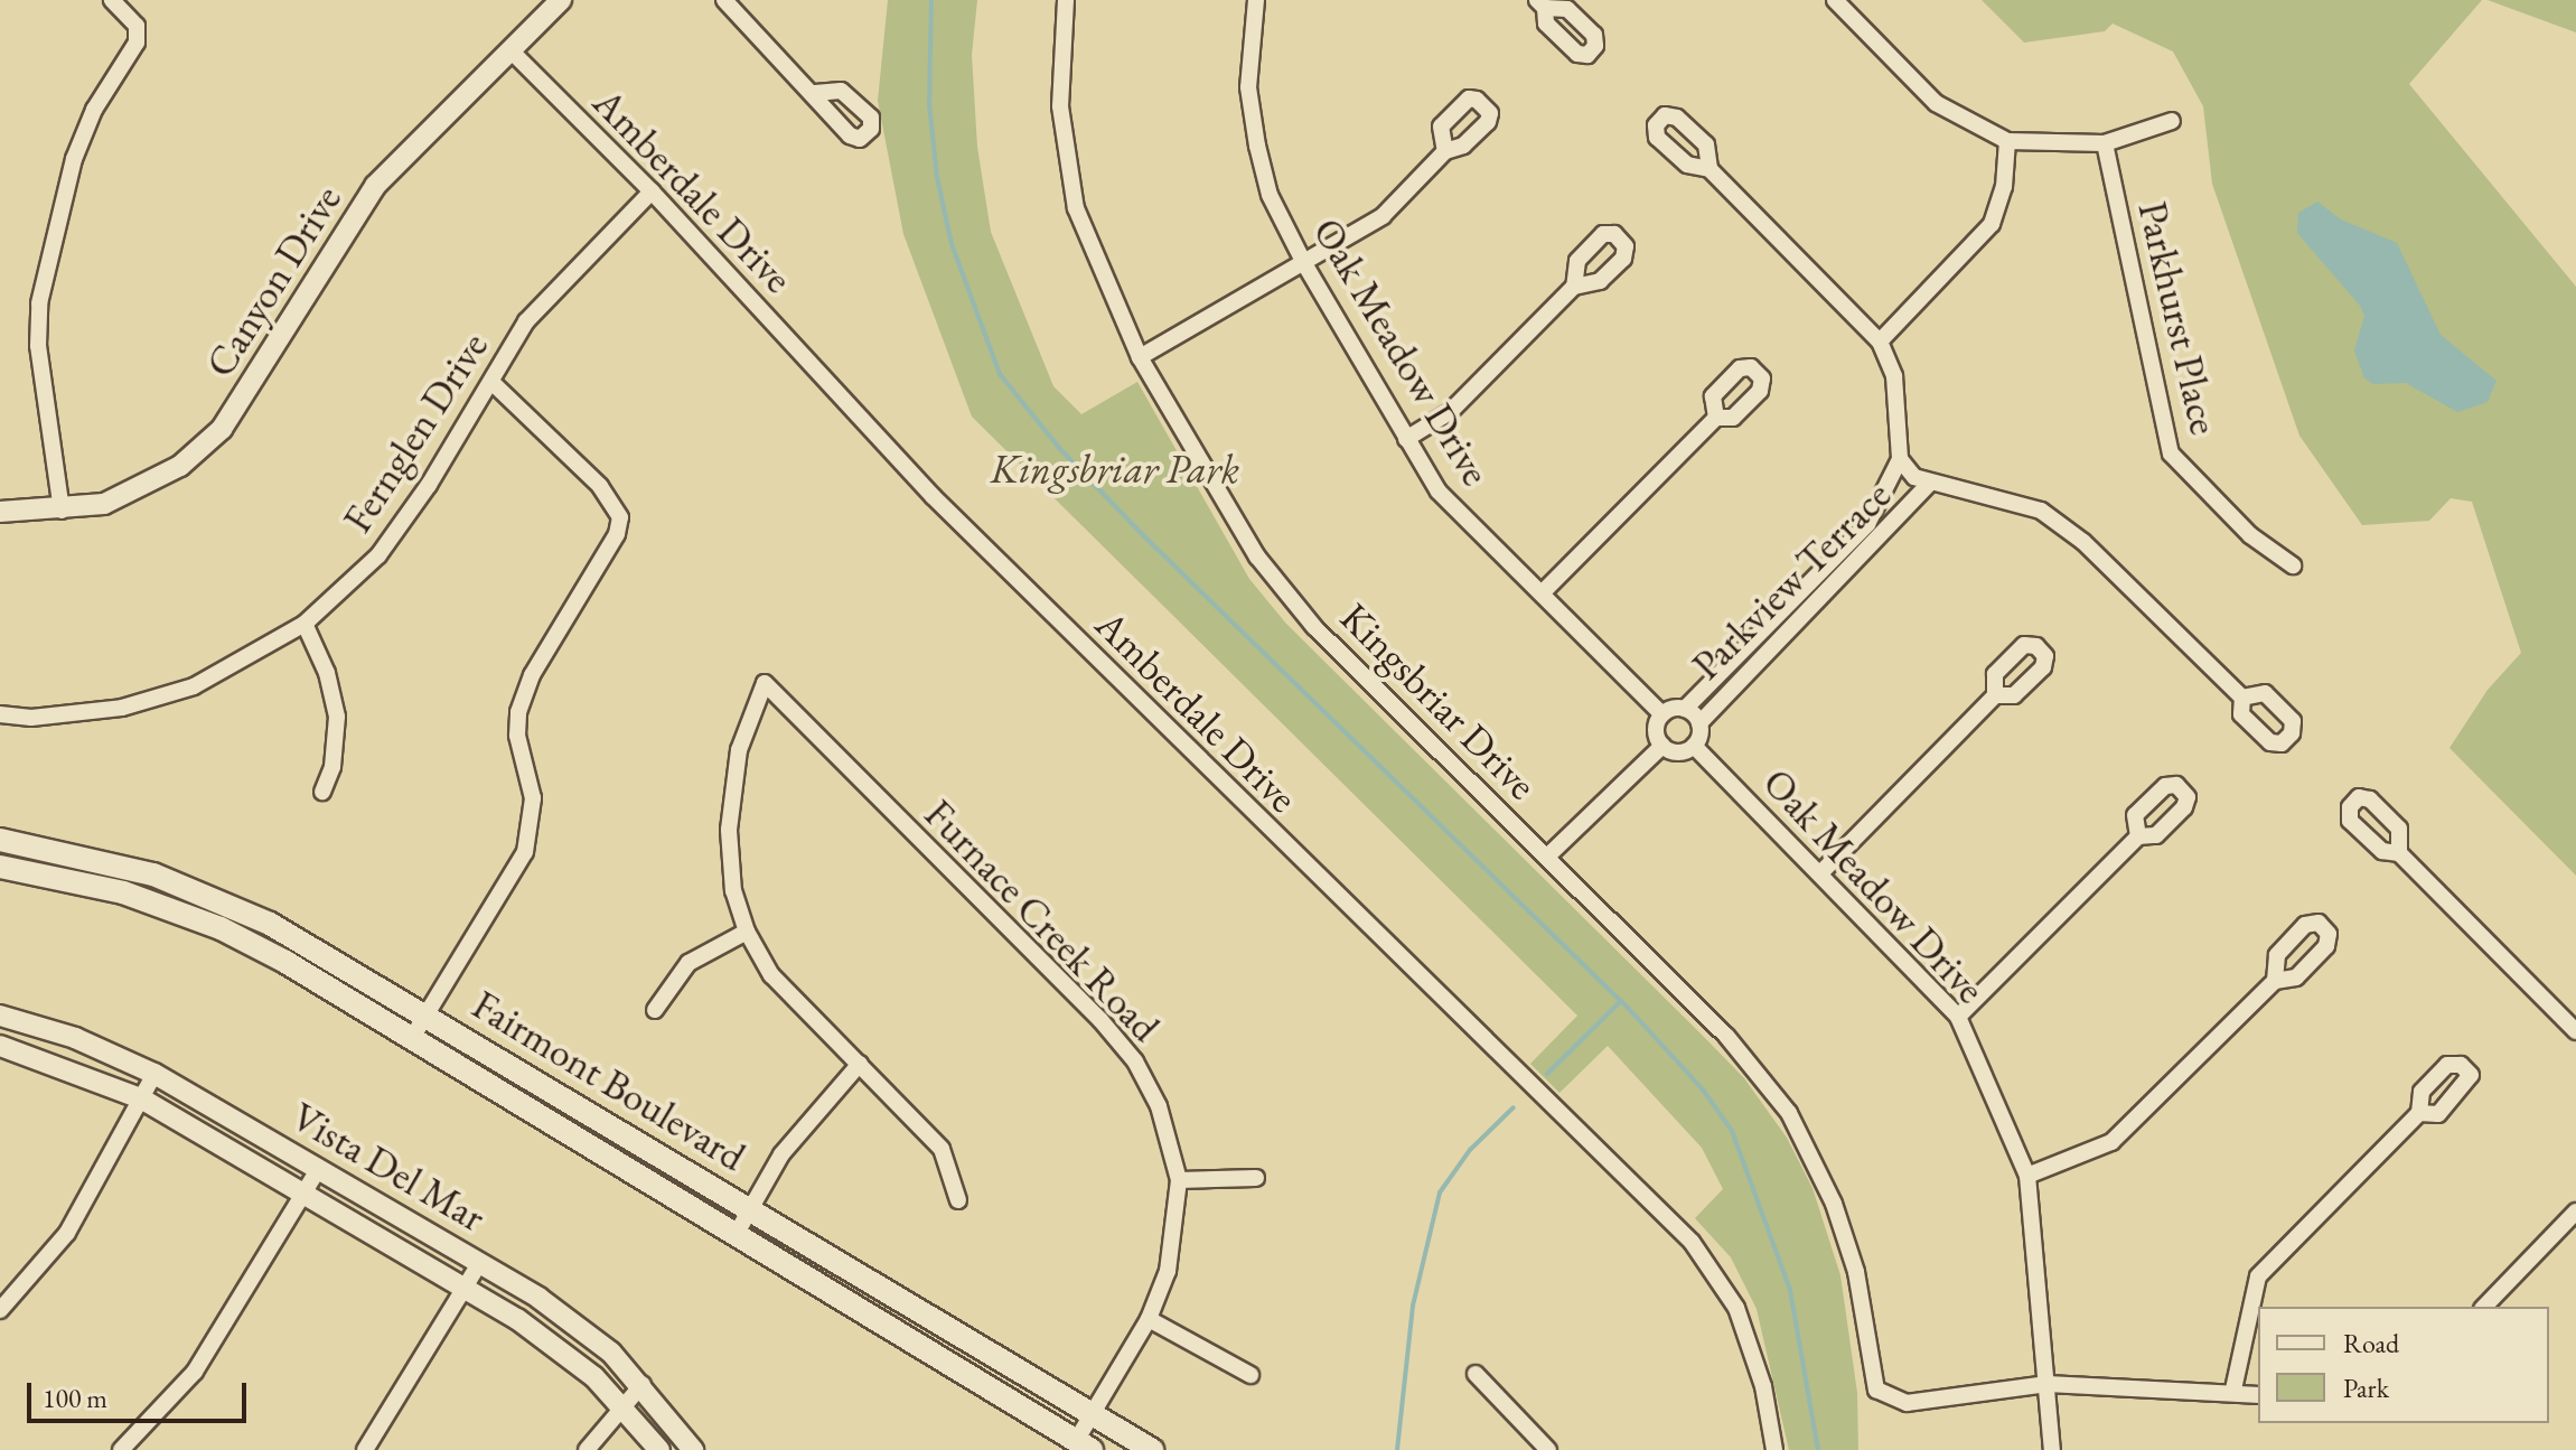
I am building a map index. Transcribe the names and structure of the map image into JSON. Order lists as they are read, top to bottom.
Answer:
{
  "streets": {
    "main road": ["Fairmont Boulevard"],
    "street": [
      "Amberdale Drive",
      "Canyon Drive",
      "Parkhurst Place",
      "Oak Meadow Drive",
      "Fernglen Drive",
      "Parkview Terrace",
      "Kingsbriar Drive",
      "Furnace Creek Road",
      "Vista Del Mar"
    ]
  },
  "crossings": [
    ["Amberdale Drive", "Canyon Drive"],
    ["Amberdale Drive", "Fernglen Drive"],
    ["Oak Meadow Drive", "Parkview Terrace"],
    ["Oak Meadow Drive", "Kingsbriar Drive"],
    ["Furnace Creek Road", "Fairmont Boulevard"]
  ],
  "parks": ["Kingsbriar Park"],
  "legend": ["Road", "Park"],
  "scale_bar": "100 m"
}
